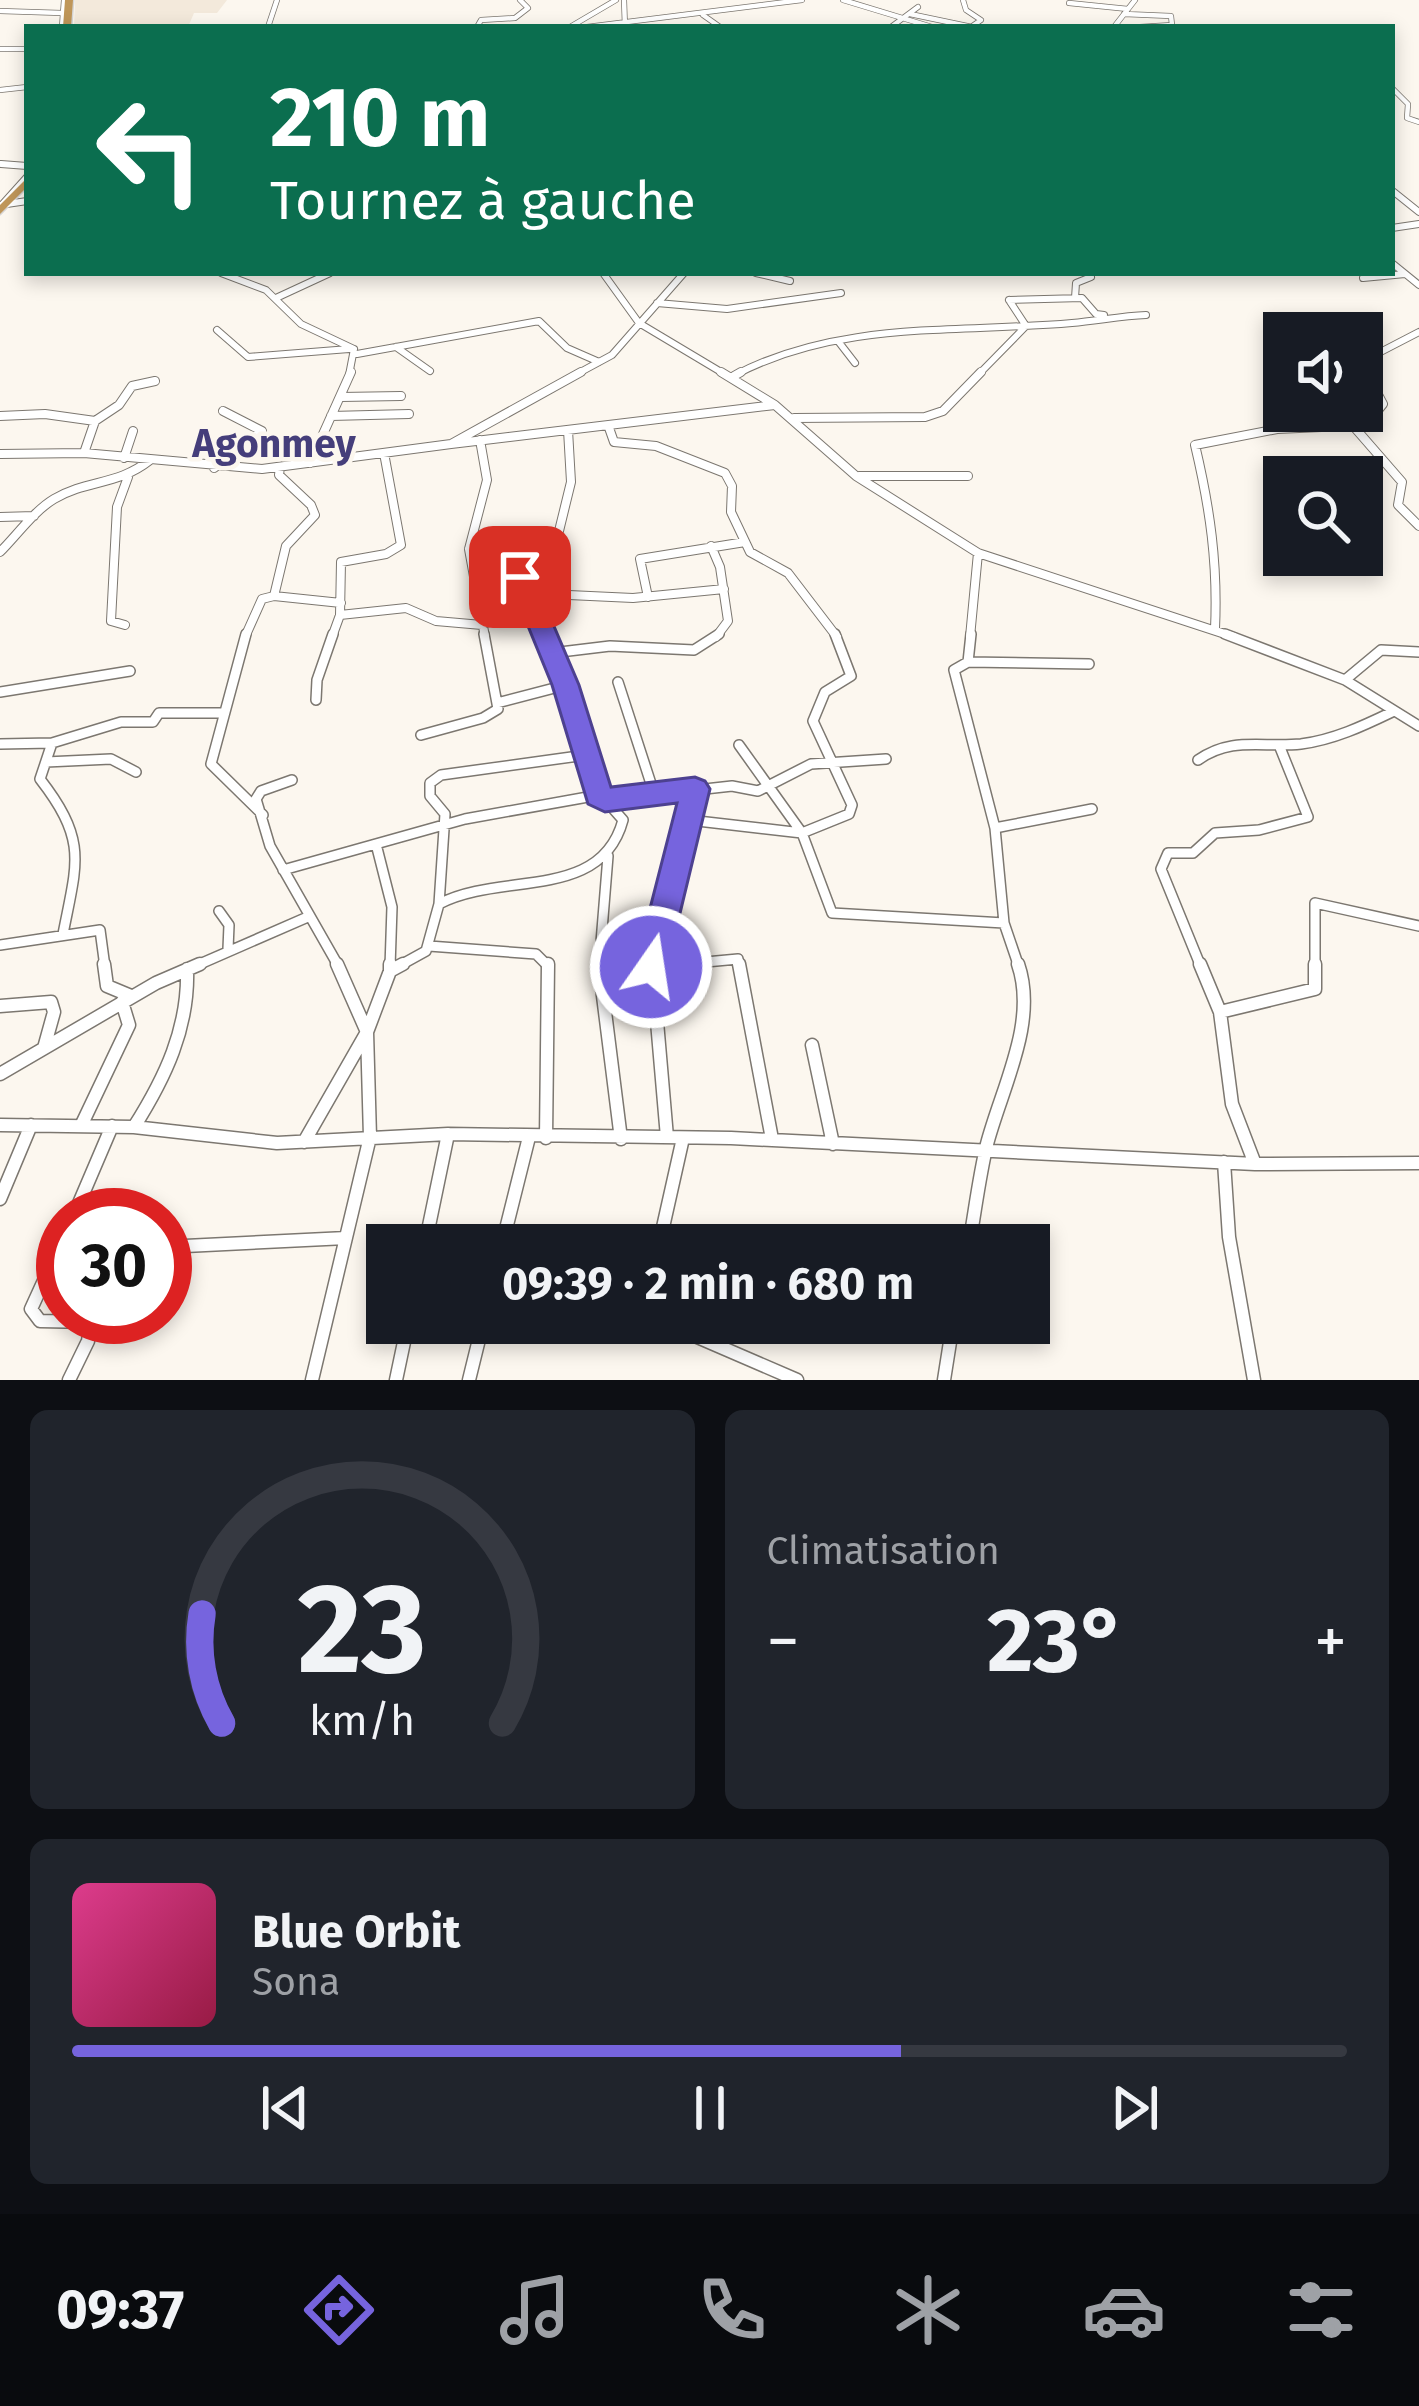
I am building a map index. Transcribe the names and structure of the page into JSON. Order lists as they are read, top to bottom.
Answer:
{
  "districts": ["Agonmey"],
  "page": {
    "turn": ["210 m", "Tournez à gauche"],
    "limit": "30",
    "trip": "09:39 · 2 min · 680 m",
    "tile": "Climatisation",
    "heat": ["−", "23°", "+"],
    "song": ["Blue Orbit", "Sona"],
    "tabs": "09:37",
    "gauge": ["23", "km/h"]
  }
}
